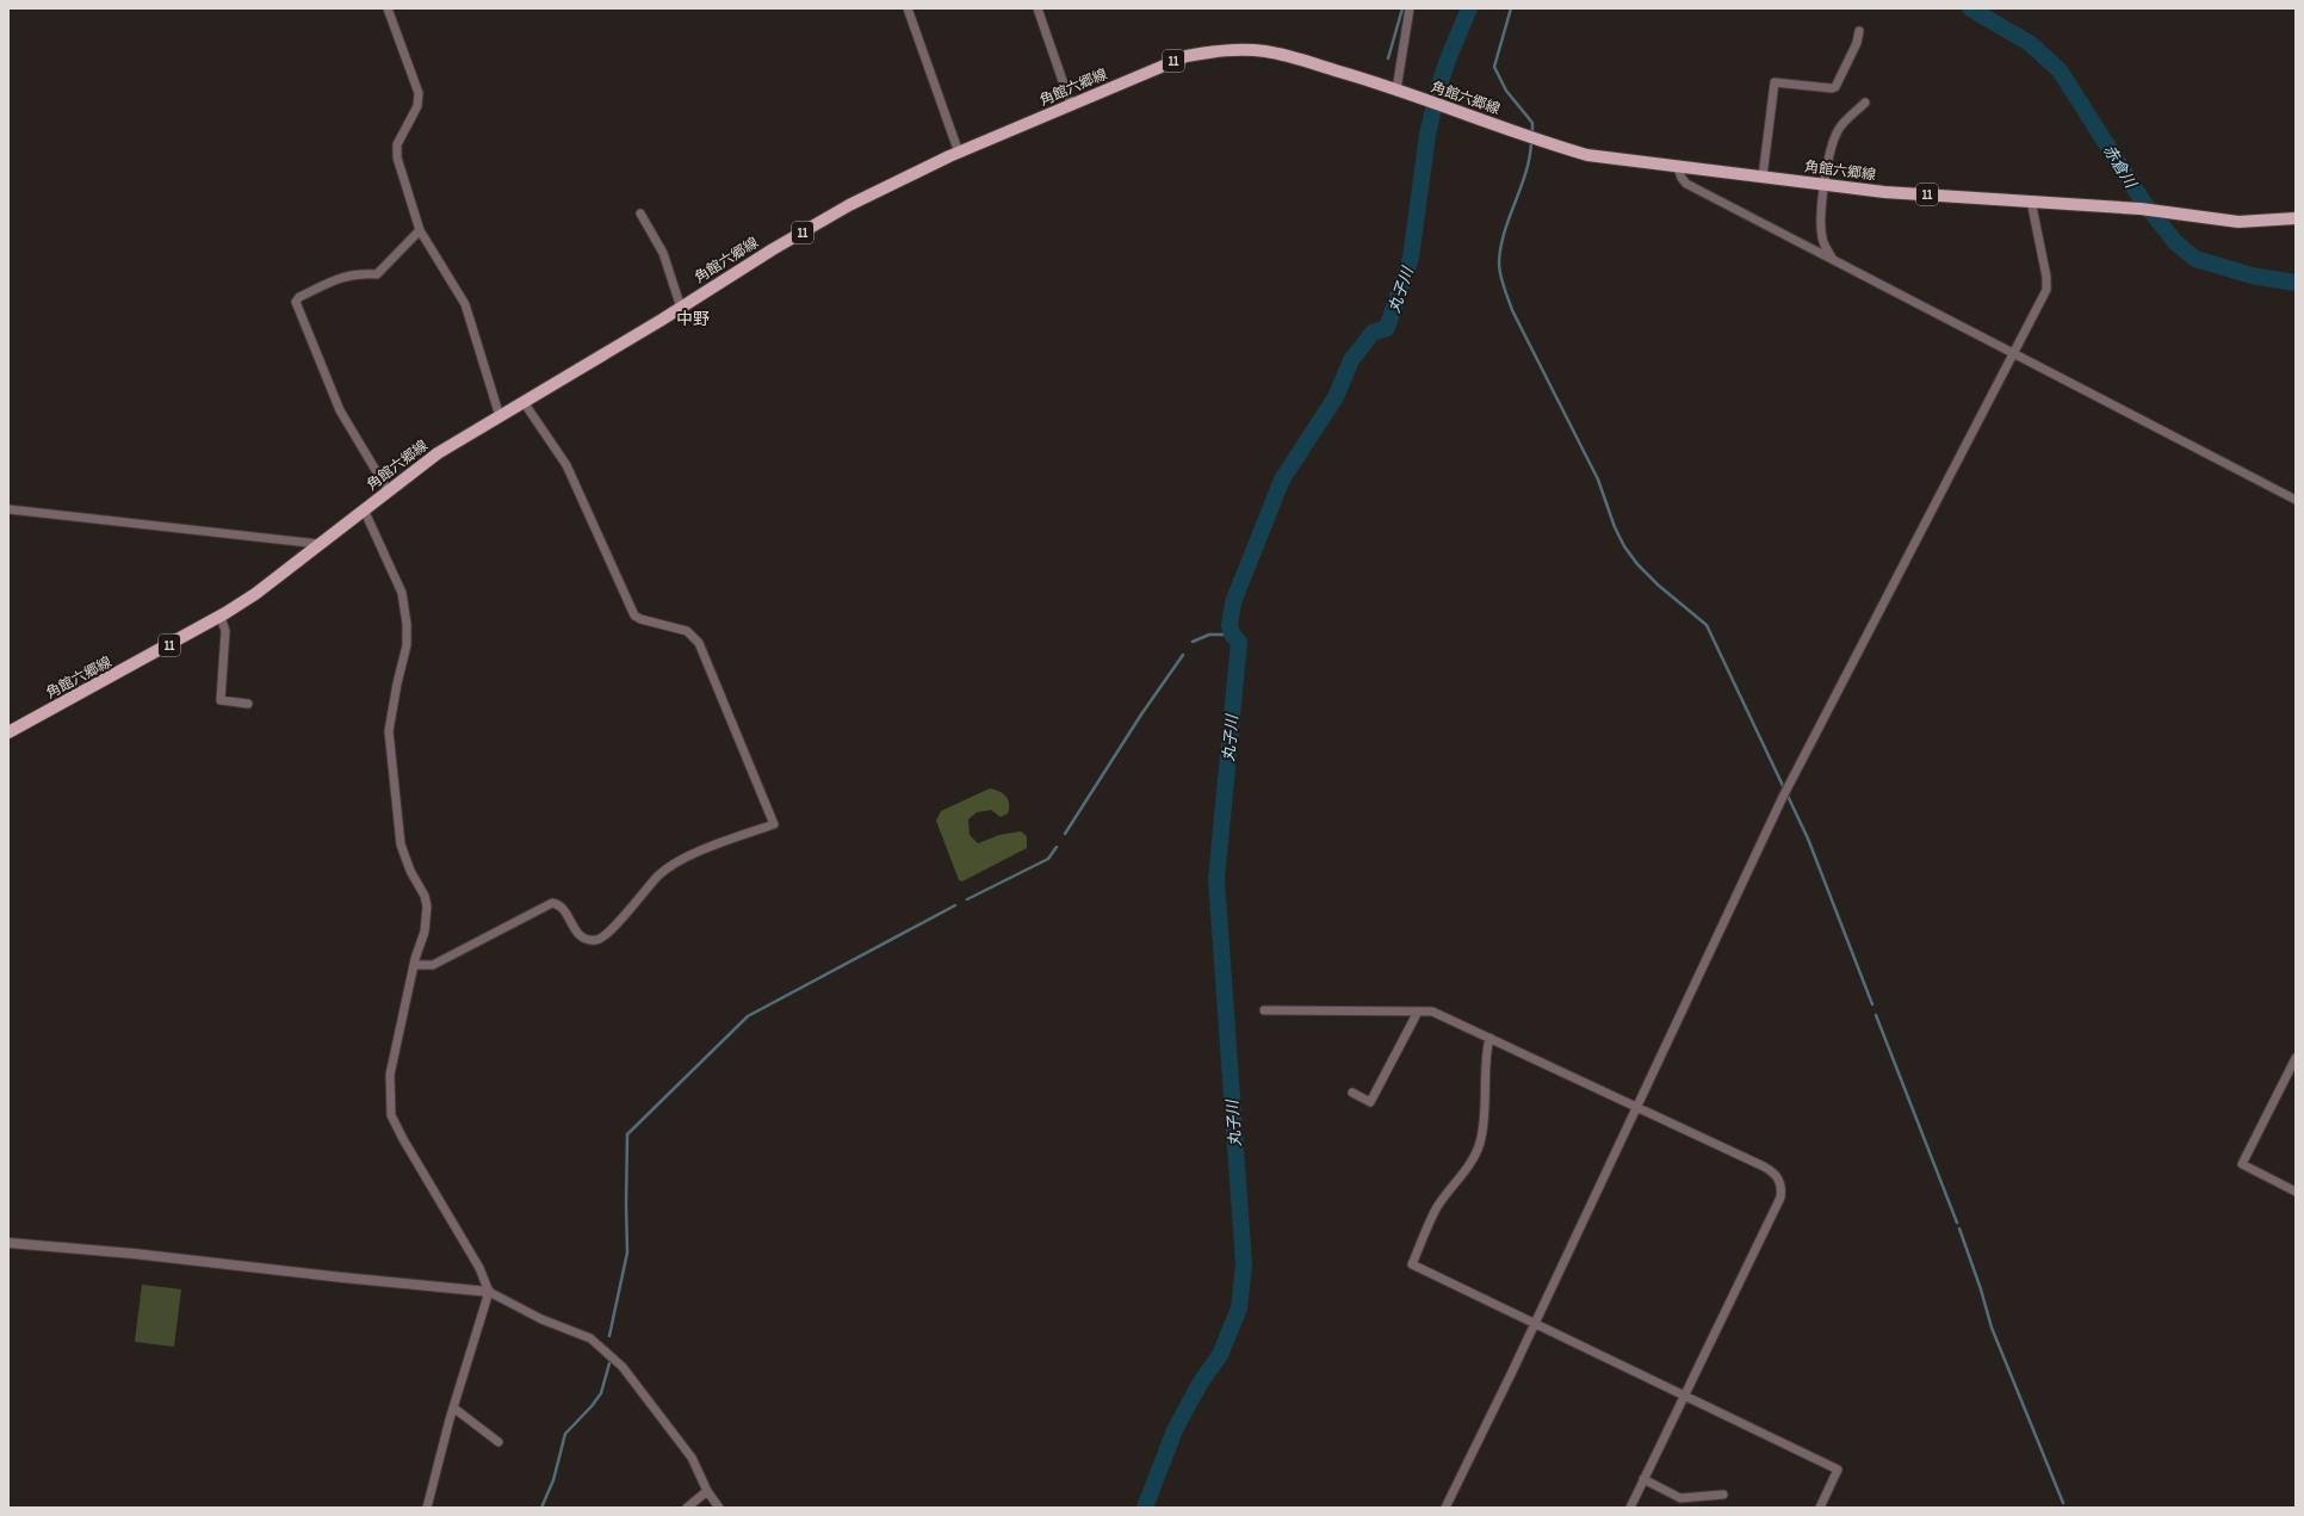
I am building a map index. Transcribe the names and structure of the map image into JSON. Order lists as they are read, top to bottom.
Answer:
{
  "streets": {
    "main road": ["11", "角館六郷線"]
  },
  "districts": ["中野"],
  "water": ["赤倉川", "丸子川"]
}
